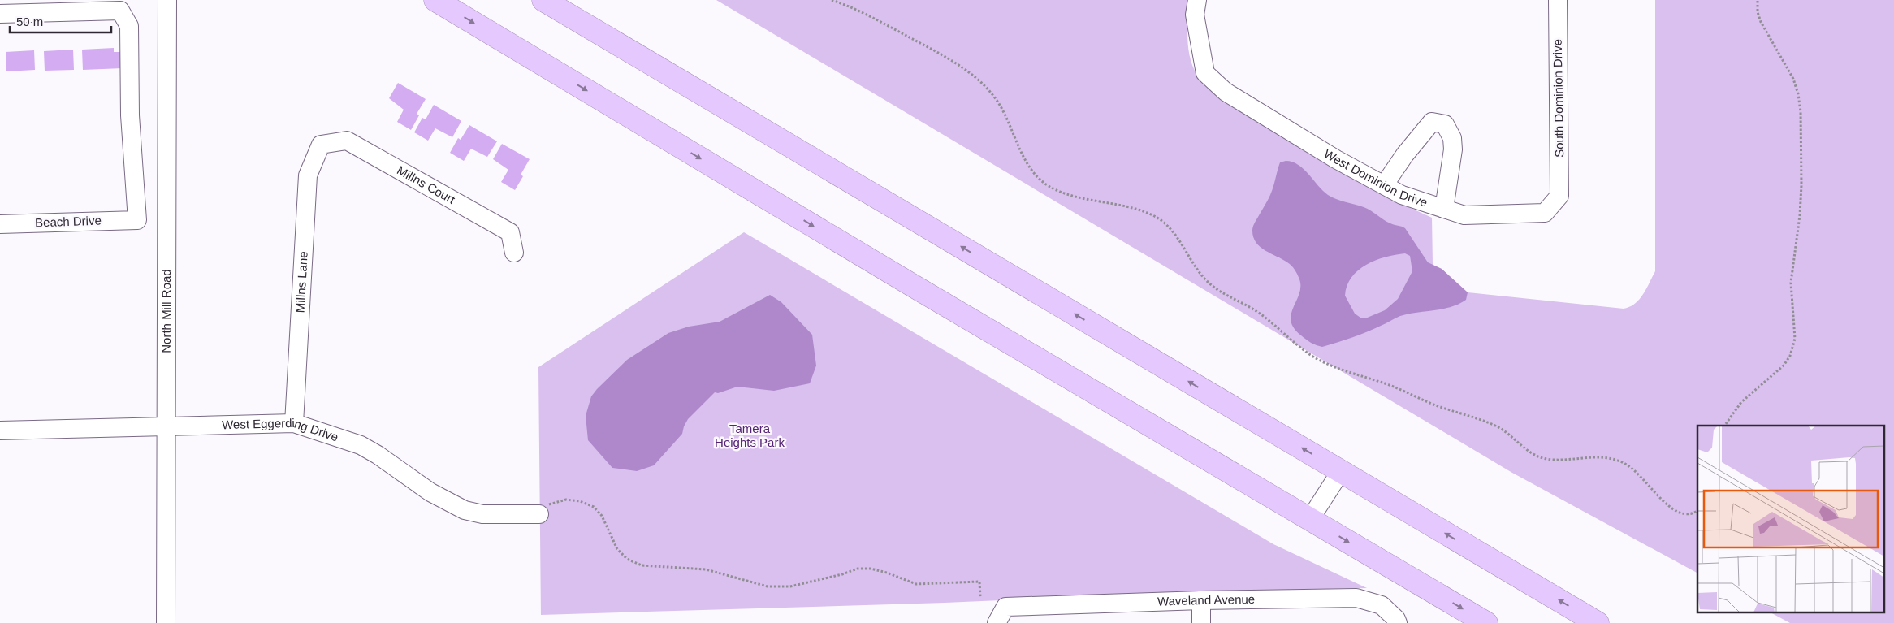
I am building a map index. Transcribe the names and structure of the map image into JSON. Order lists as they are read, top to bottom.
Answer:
{
  "streets": {
    "street": [
      "South Dominion Drive",
      "West Dominion Drive",
      "Millns Court",
      "Beach Drive",
      "Millns Lane",
      "North Mill Road",
      "West Eggerding Drive",
      "Waveland Avenue"
    ]
  },
  "crossings": [
    ["South Dominion Drive", "West Dominion Drive"],
    ["Millns Court", "Millns Lane"],
    ["Millns Lane", "West Eggerding Drive"],
    ["North Mill Road", "West Eggerding Drive"]
  ],
  "parks": ["Tamera Heights Park"],
  "scale_bar": "50 m"
}
